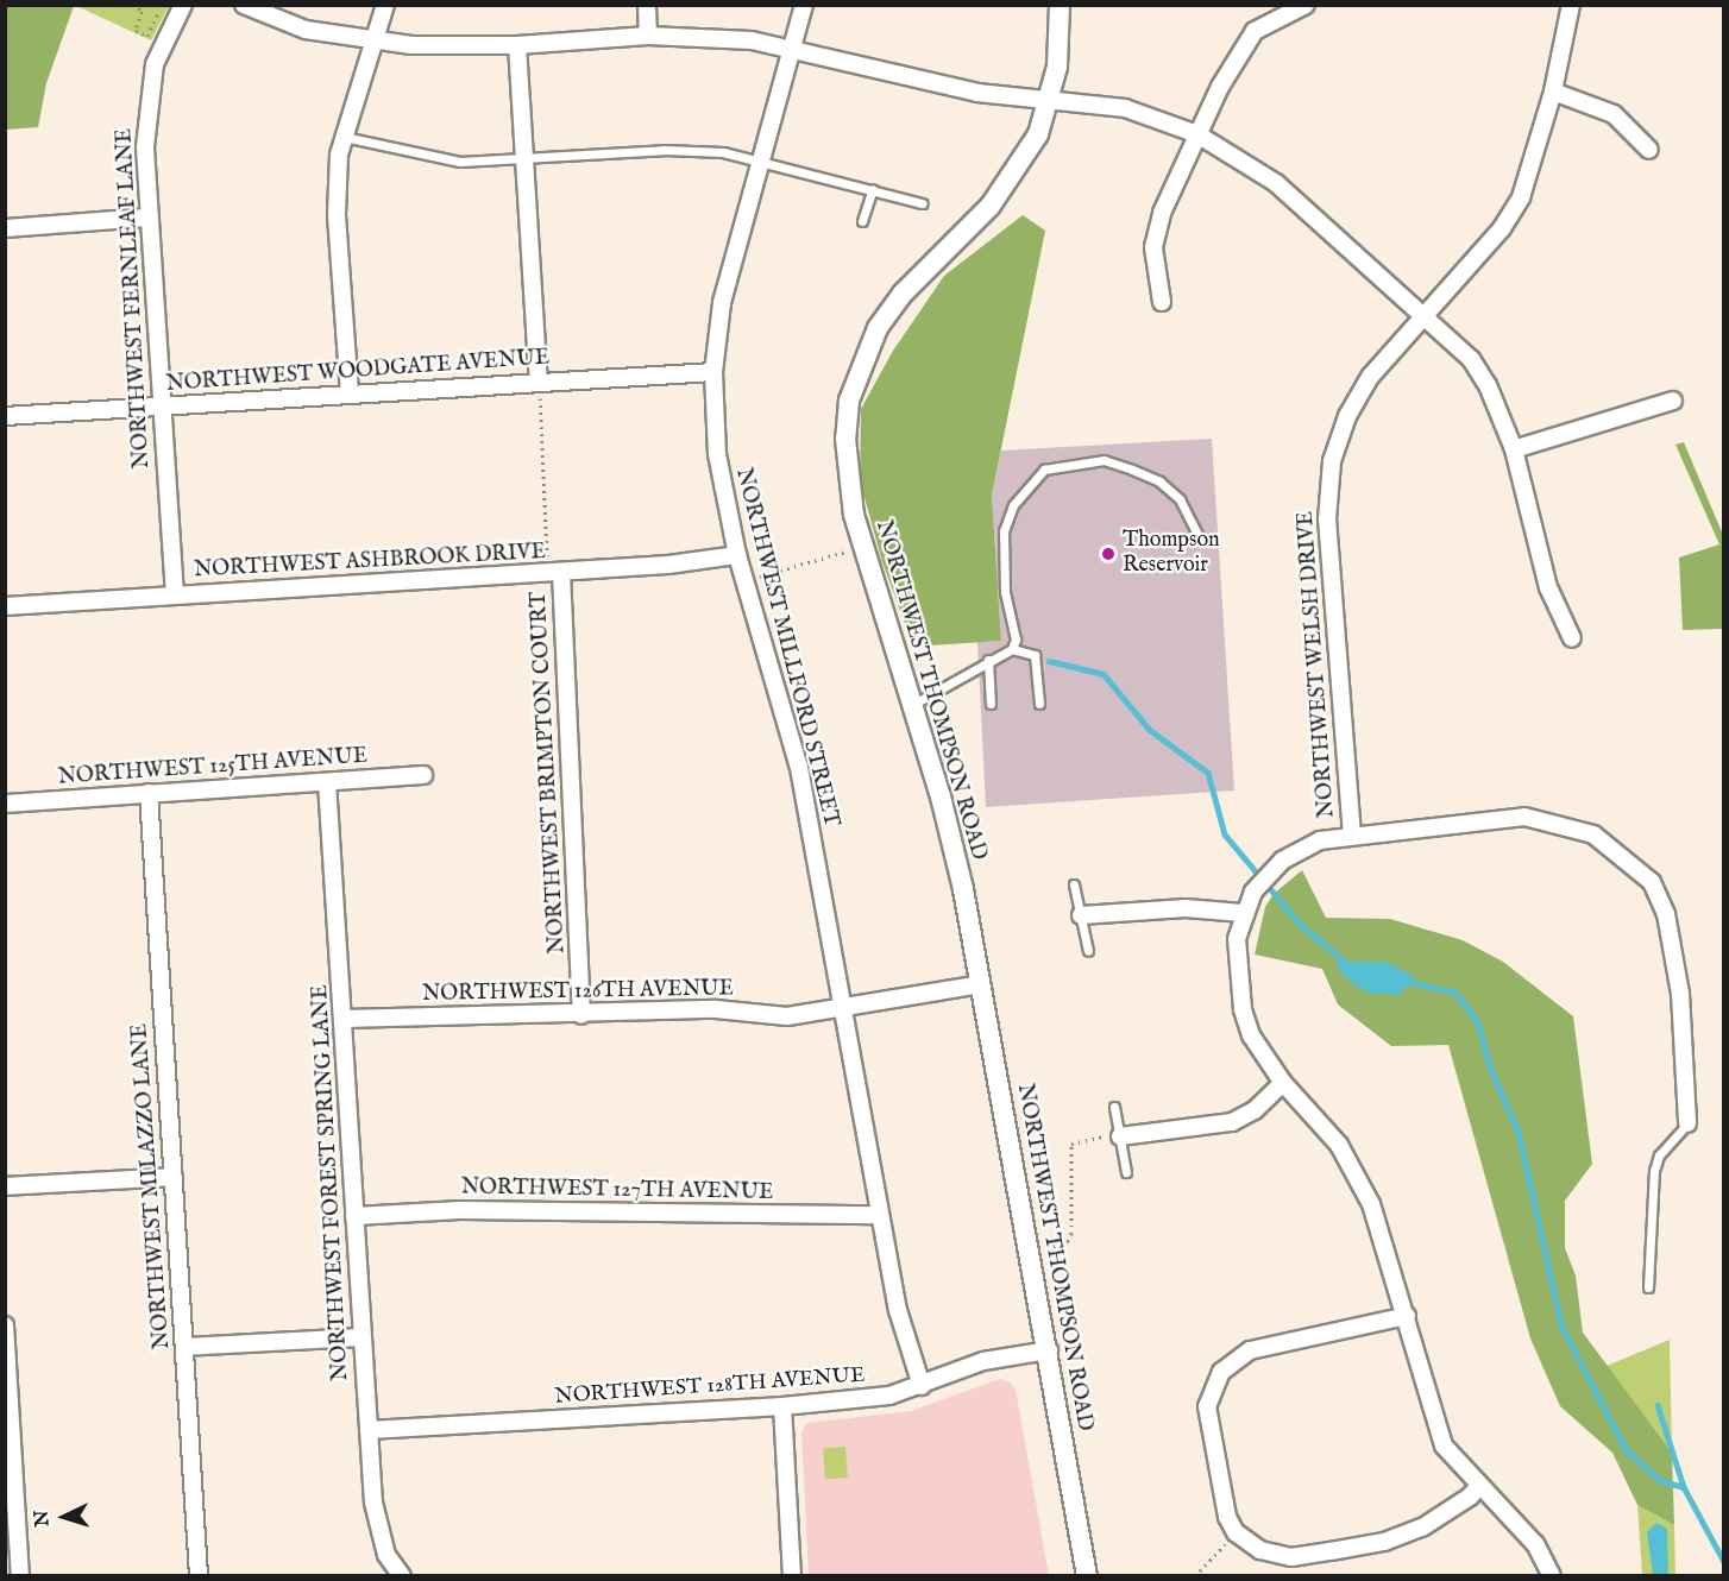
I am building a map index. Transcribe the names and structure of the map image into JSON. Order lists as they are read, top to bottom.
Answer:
{
  "streets": {
    "street": [
      "NORTHWEST FERNLEAF LANE",
      "NORTHWEST WOODGATE AVENUE",
      "NORTHWEST ASHBROOK DRIVE",
      "NORTHWEST MILLFORD STREET",
      "NORTHWEST WELSH DRIVE",
      "NORTHWEST THOMPSON ROAD",
      "NORTHWEST 125TH AVENUE",
      "NORTHWEST BRIMPTON COURT",
      "NORTHWEST 126TH AVENUE",
      "NORTHWEST FOREST SPRING LANE",
      "NORTHWEST MILAZZO LANE",
      "NORTHWEST 127TH AVENUE",
      "NORTHWEST 128TH AVENUE"
    ]
  },
  "crossings": [
    ["NORTHWEST FERNLEAF LANE", "NORTHWEST WOODGATE AVENUE"],
    ["NORTHWEST FERNLEAF LANE", "NORTHWEST ASHBROOK DRIVE"],
    ["NORTHWEST WOODGATE AVENUE", "NORTHWEST MILLFORD STREET"],
    ["NORTHWEST ASHBROOK DRIVE", "NORTHWEST MILLFORD STREET"],
    ["NORTHWEST ASHBROOK DRIVE", "NORTHWEST BRIMPTON COURT"],
    ["NORTHWEST MILLFORD STREET", "NORTHWEST 126TH AVENUE"],
    ["NORTHWEST MILLFORD STREET", "NORTHWEST 127TH AVENUE"],
    ["NORTHWEST MILLFORD STREET", "NORTHWEST 128TH AVENUE"],
    ["NORTHWEST THOMPSON ROAD", "NORTHWEST 126TH AVENUE"],
    ["NORTHWEST THOMPSON ROAD", "NORTHWEST 128TH AVENUE"],
    ["NORTHWEST 125TH AVENUE", "NORTHWEST FOREST SPRING LANE"],
    ["NORTHWEST 125TH AVENUE", "NORTHWEST MILAZZO LANE"],
    ["NORTHWEST BRIMPTON COURT", "NORTHWEST 126TH AVENUE"],
    ["NORTHWEST 126TH AVENUE", "NORTHWEST FOREST SPRING LANE"],
    ["NORTHWEST FOREST SPRING LANE", "NORTHWEST 127TH AVENUE"],
    ["NORTHWEST FOREST SPRING LANE", "NORTHWEST 128TH AVENUE"]
  ],
  "places": ["Thompson Reservoir"],
  "north": "left"
}
